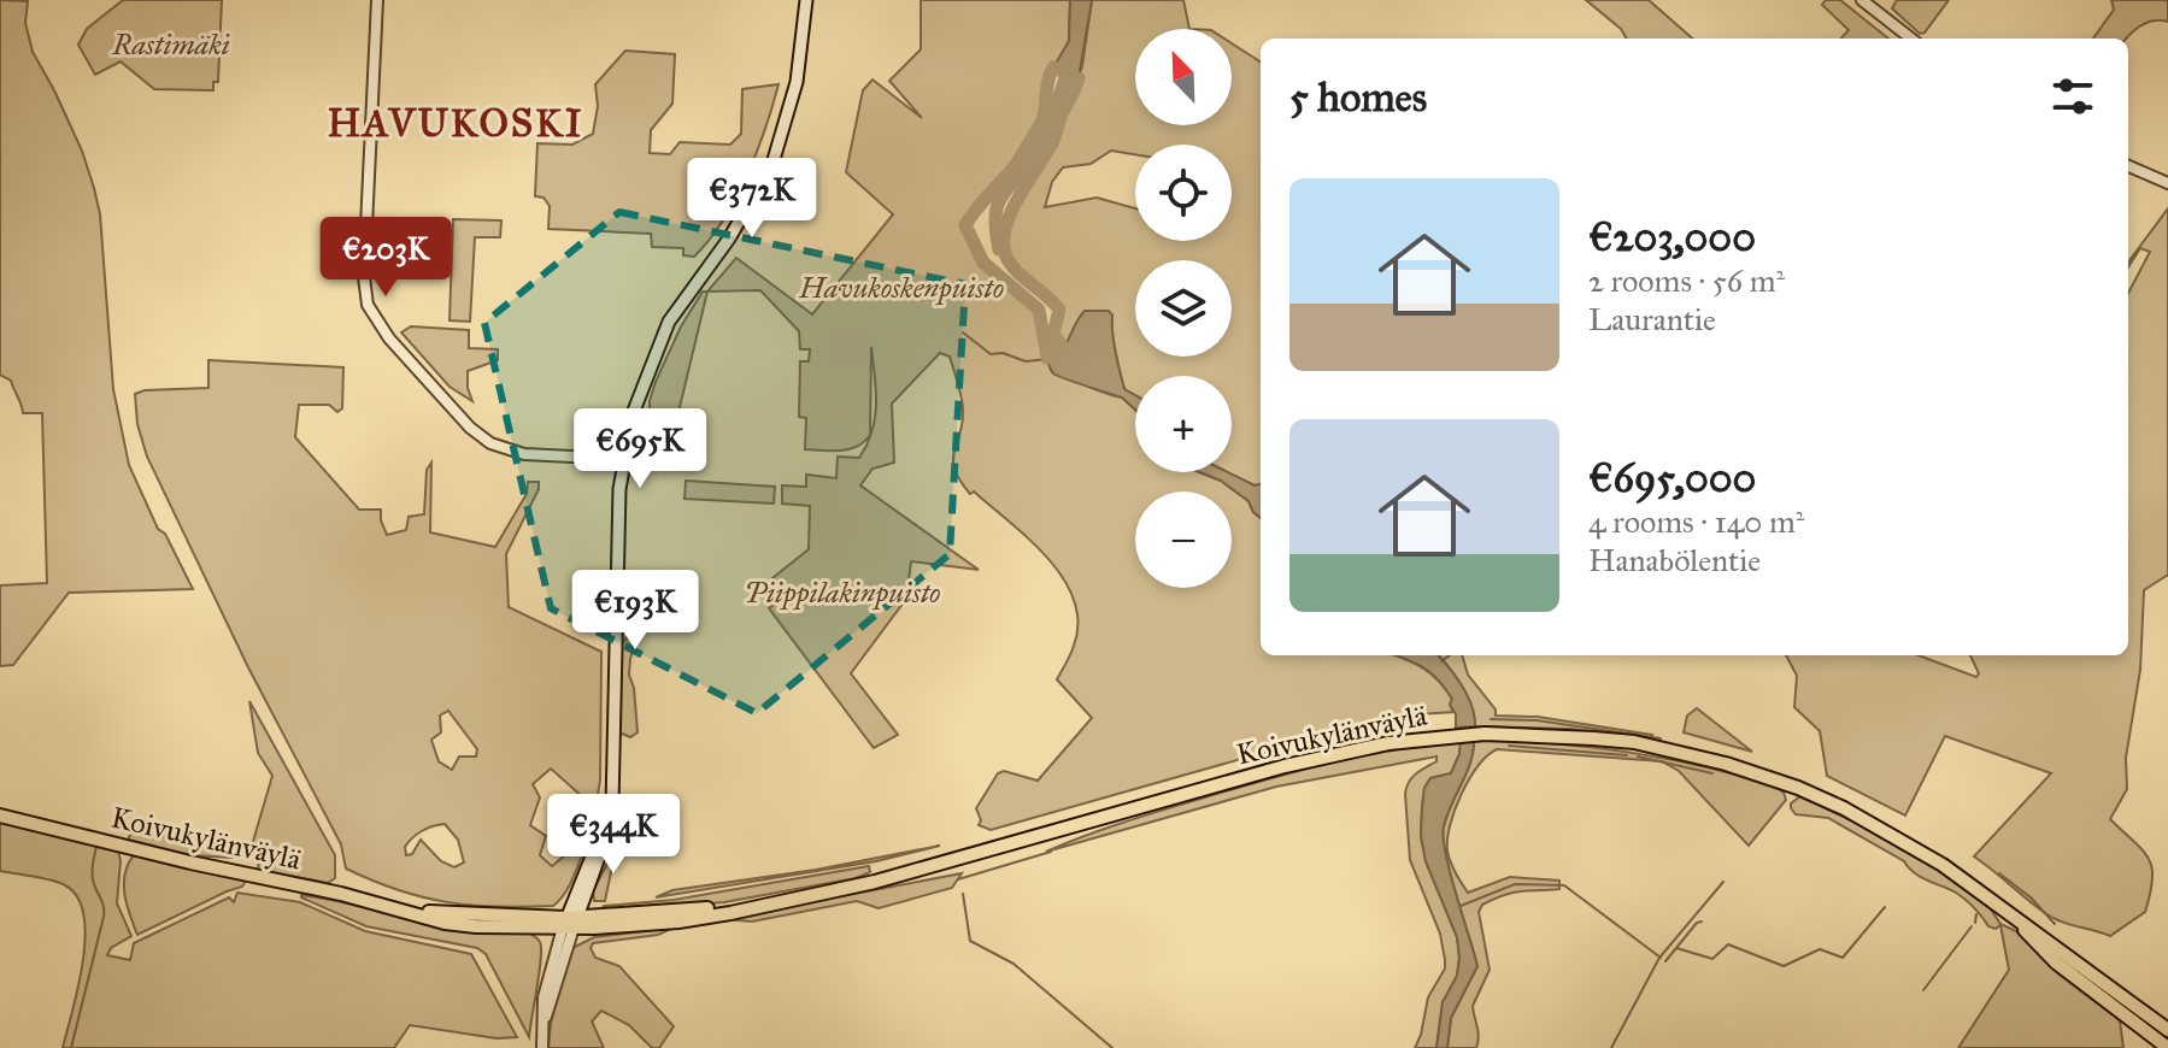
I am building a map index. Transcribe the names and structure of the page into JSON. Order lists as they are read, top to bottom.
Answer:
{
  "streets": {
    "main road": ["Koivukylänväylä"]
  },
  "districts": ["HAVUKOSKI"],
  "parks": ["Rastimäki", "Havukoskenpuisto", "Piippilakinpuisto"],
  "north": "top left",
  "page": {
    "map_buttons": ["+", "−"],
    "heading": "5 homes",
    "list": [
      {
        "name": "€203,000",
        "note": "2 rooms · 56 m² · Laurantie"
      },
      {
        "name": "€695,000",
        "note": "4 rooms · 140 m² · Hanabölentie"
      }
    ],
    "price": [
      "€372K",
      "€203K",
      "€695K",
      "€193K",
      "€344K"
    ]
  }
}
